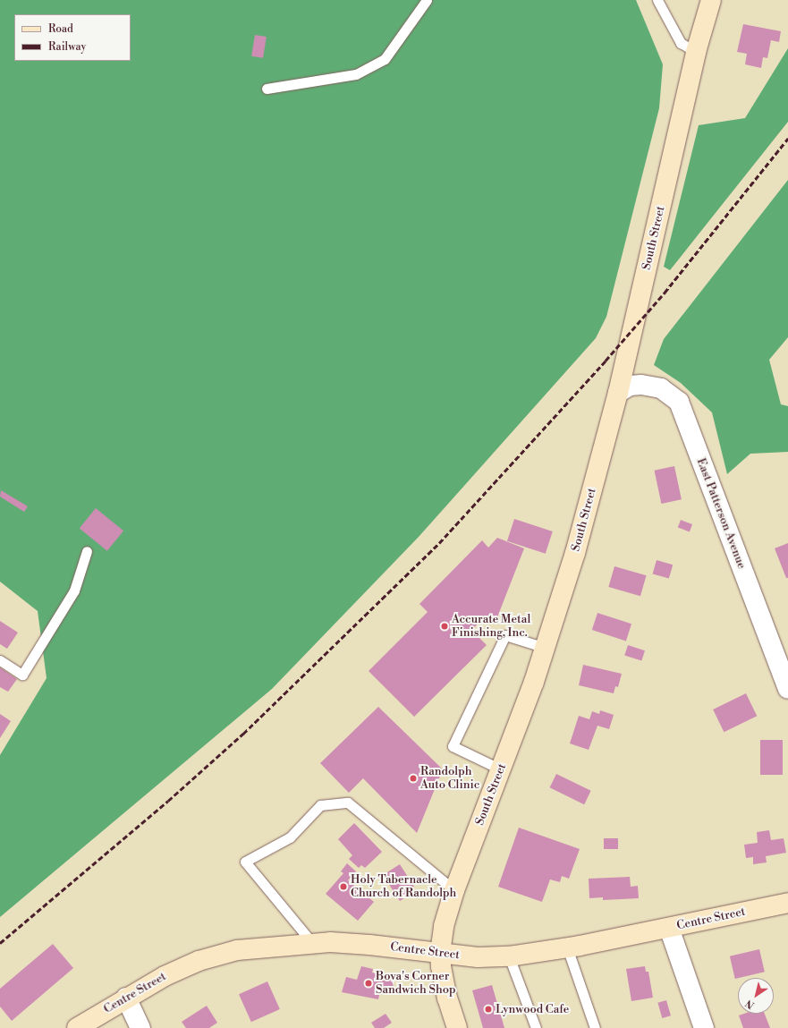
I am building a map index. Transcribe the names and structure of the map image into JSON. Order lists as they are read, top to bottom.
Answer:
{
  "streets": {
    "main road": ["South Street", "Centre Street"],
    "street": ["East Patterson Avenue"]
  },
  "crossings": [
    ["South Street", "East Patterson Avenue"],
    ["South Street", "Centre Street"]
  ],
  "places": [
    "Accurate Metal Finishing, Inc.",
    "Randolph Auto Clinic",
    "Holy Tabernacle Church of Randolph",
    "Bova's Corner Sandwich Shop",
    "Lynwood Cafe"
  ],
  "legend": ["Road", "Railway"],
  "north": "bottom left"
}
